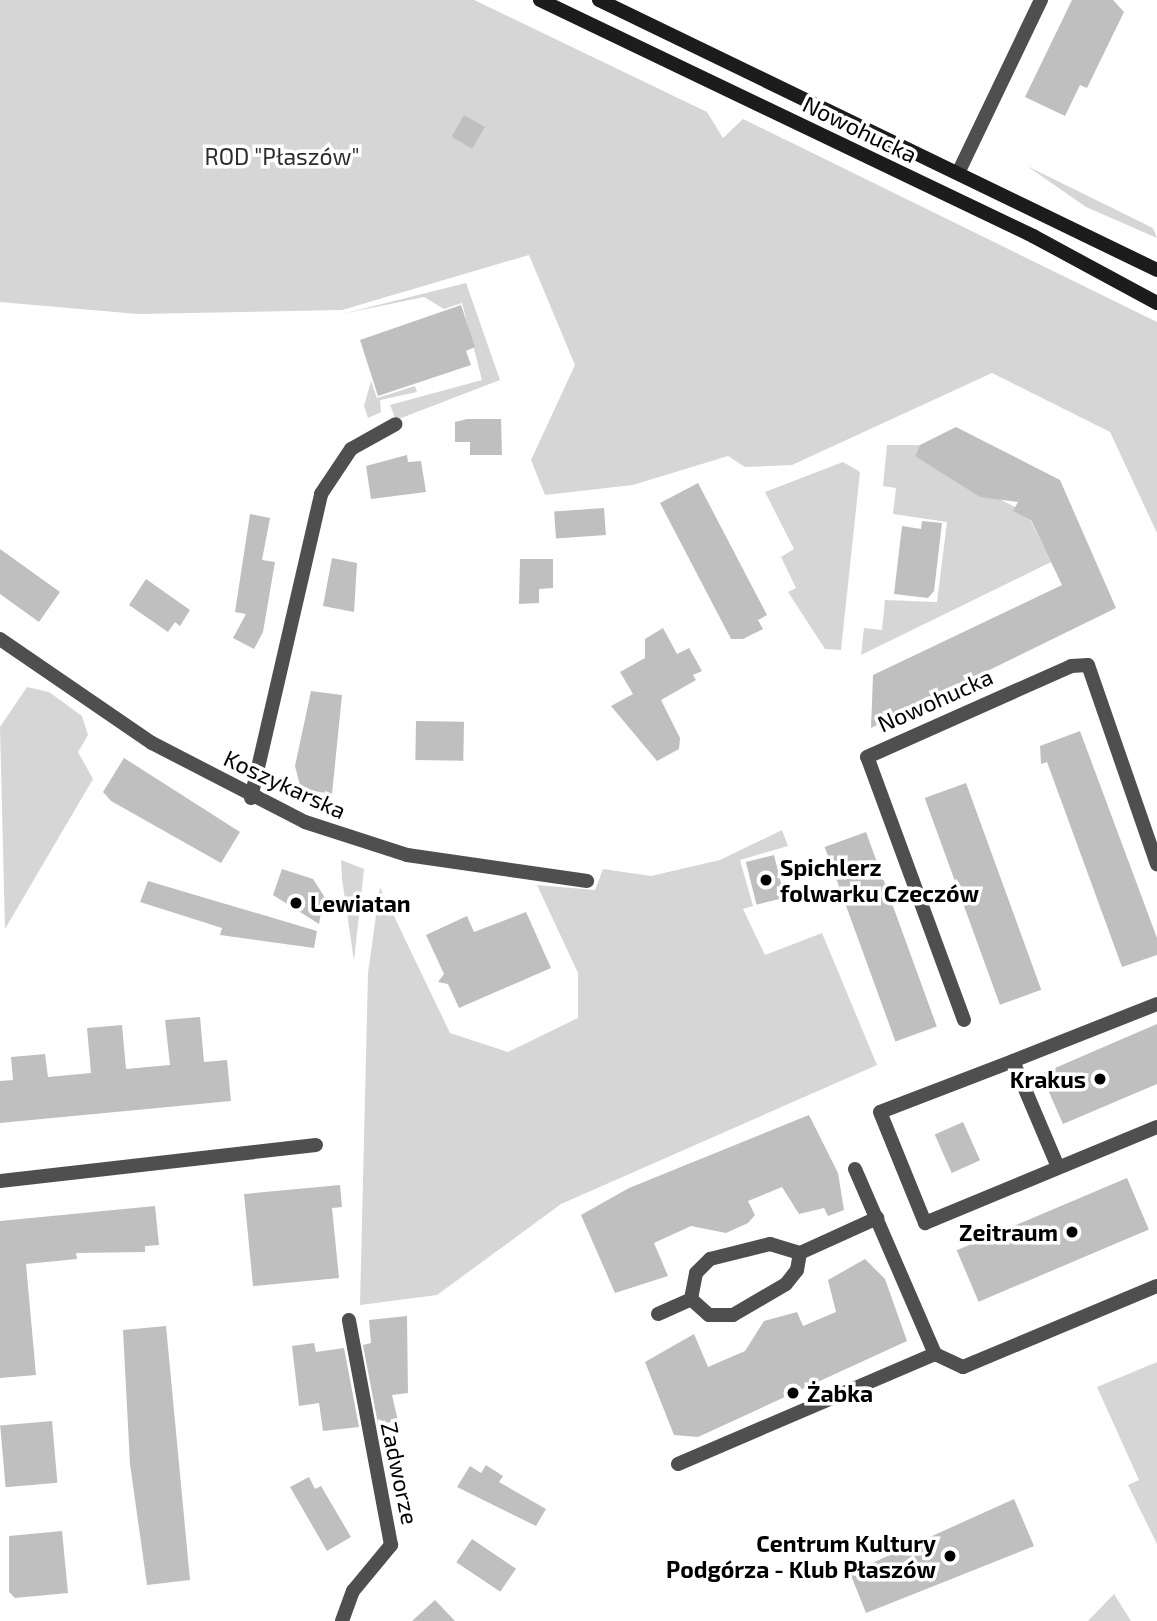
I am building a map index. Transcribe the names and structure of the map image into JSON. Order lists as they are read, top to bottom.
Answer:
{
  "streets": {
    "main road": ["Nowohucka"],
    "street": ["Koszykarska", "Zadworze"]
  },
  "parks": ["ROD \"Płaszów\""],
  "places": [
    "Spichlerz folwarku Czeczów",
    "Lewiatan",
    "Krakus",
    "Zeitraum",
    "Żabka",
    "Centrum Kultury Podgórza - Klub Płaszów"
  ]
}
